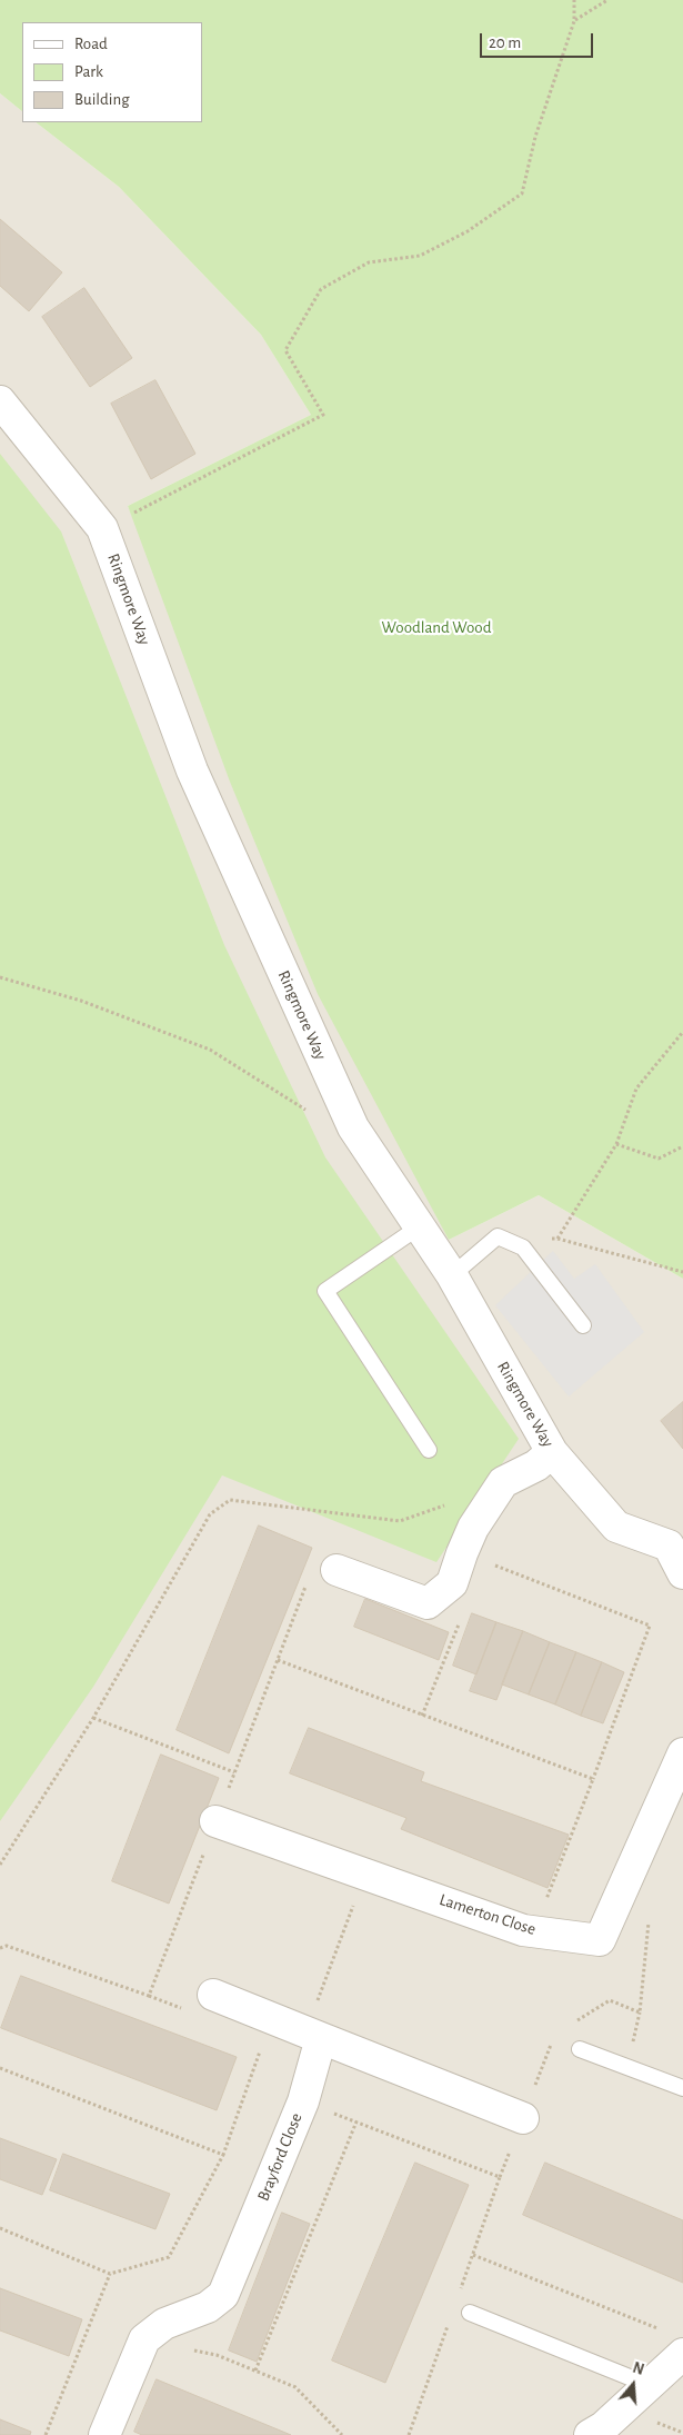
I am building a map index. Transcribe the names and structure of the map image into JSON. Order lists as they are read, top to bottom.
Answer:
{
  "streets": {
    "street": ["Ringmore Way", "Lamerton Close", "Brayford Close"]
  },
  "parks": ["Woodland Wood"],
  "legend": ["Road", "Park", "Building"],
  "scale_bar": "20 m",
  "north": "top"
}
